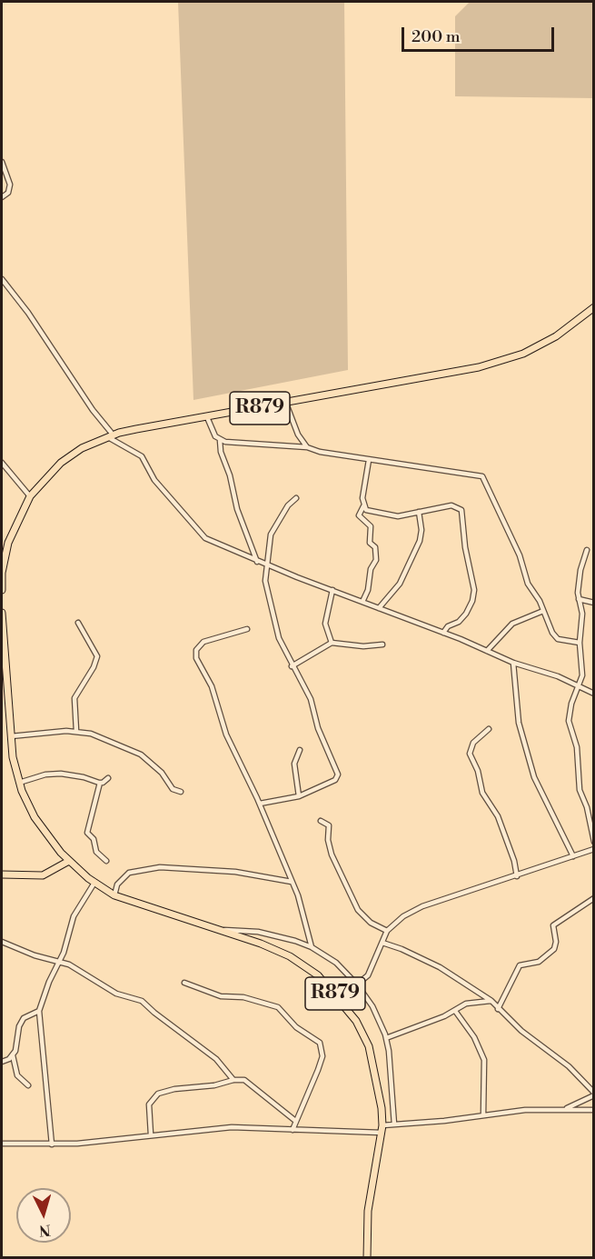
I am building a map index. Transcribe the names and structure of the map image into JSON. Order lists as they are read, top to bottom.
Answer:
{
  "streets": {
    "main road": ["R879"]
  },
  "scale_bar": "200 m",
  "north": "bottom"
}
